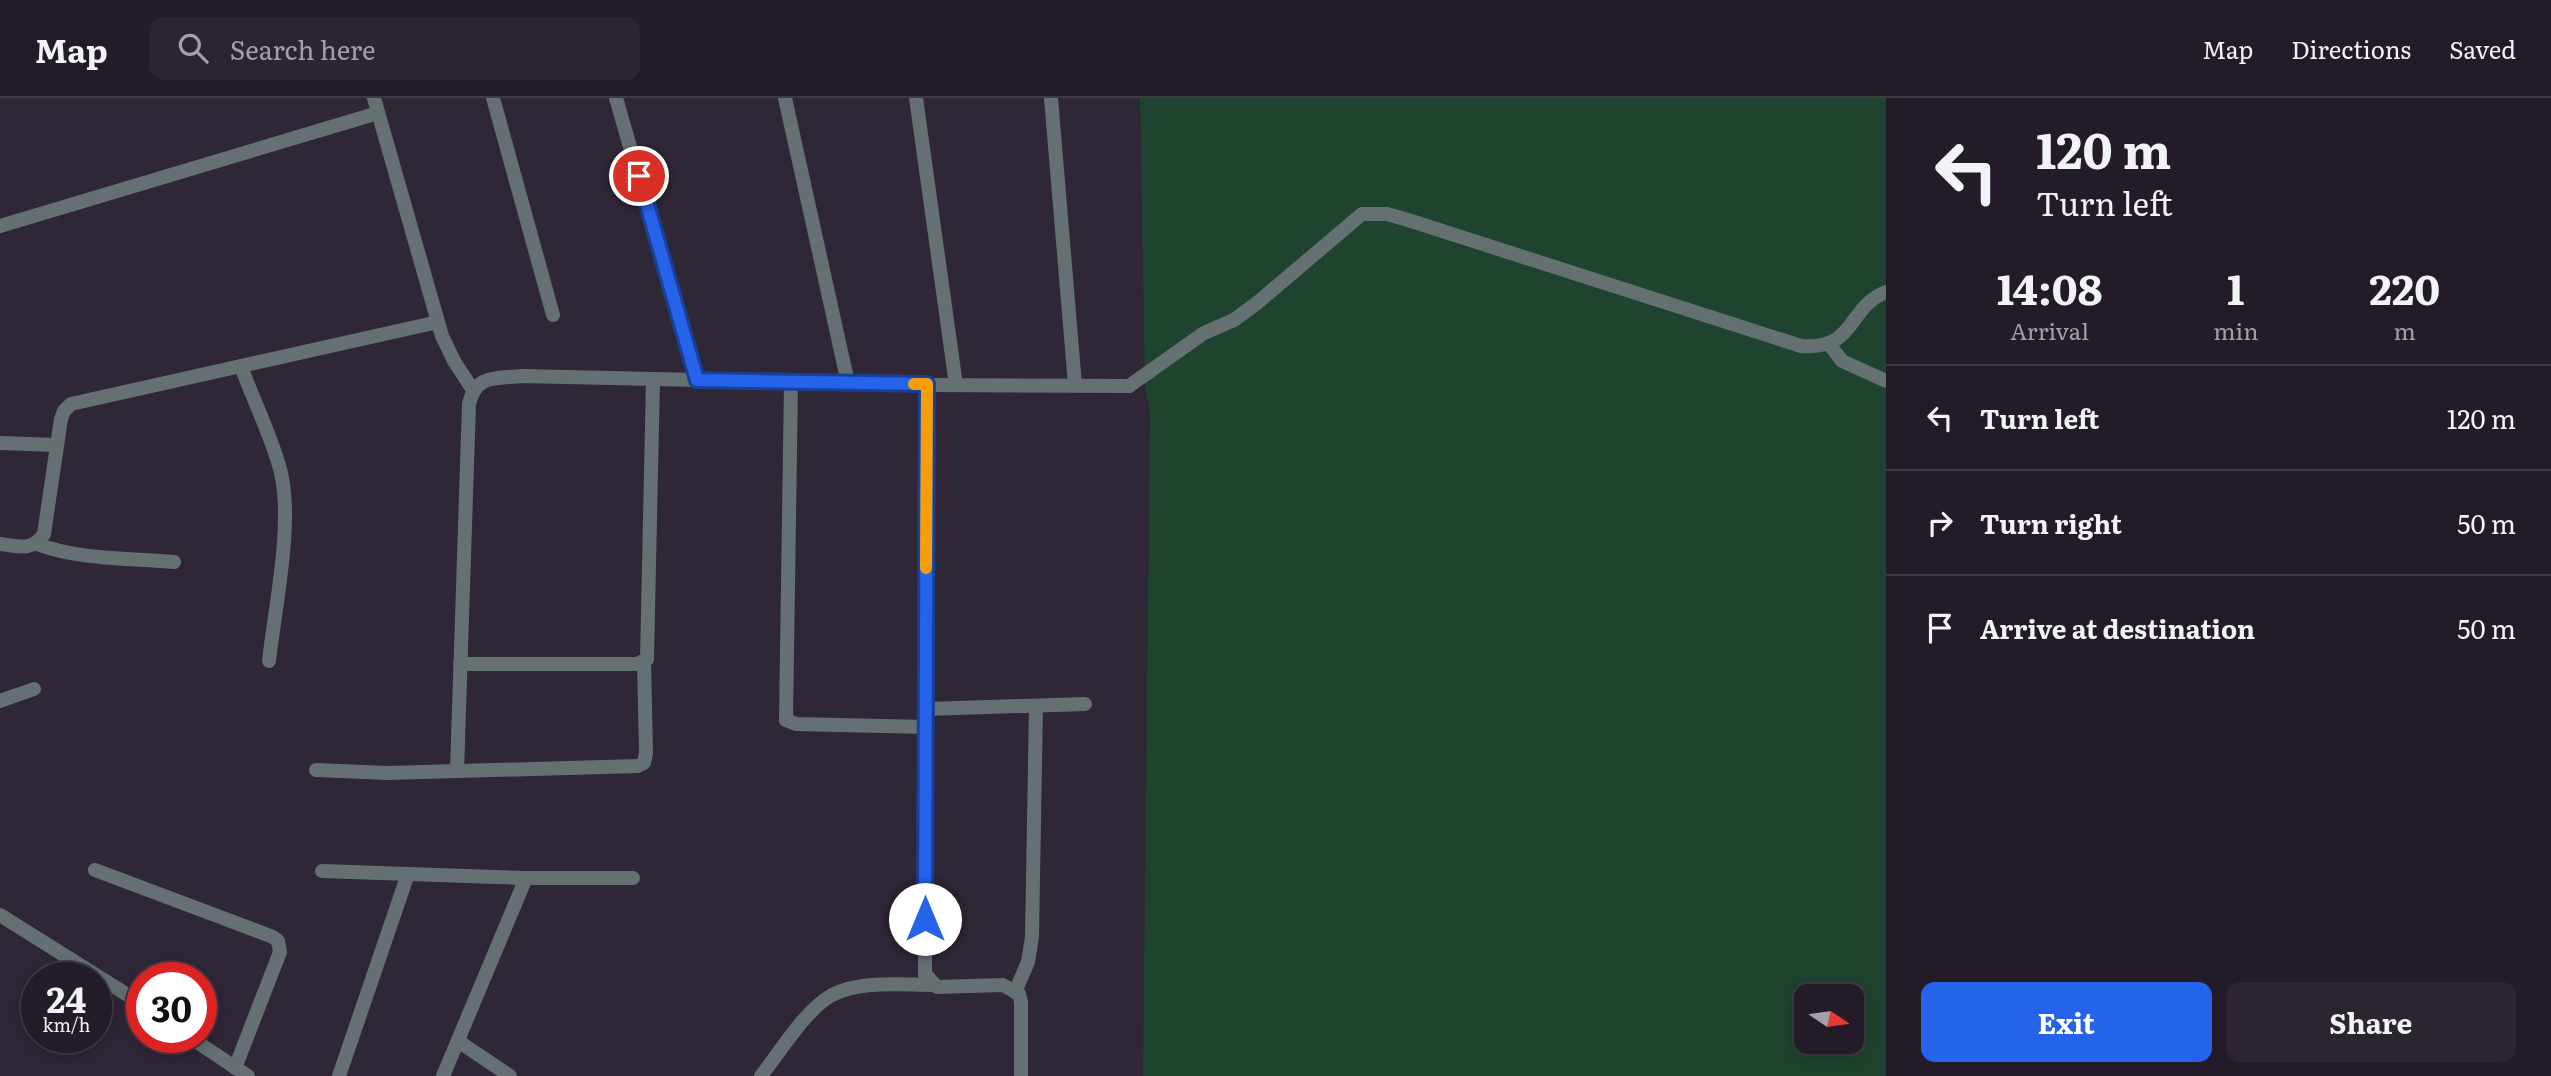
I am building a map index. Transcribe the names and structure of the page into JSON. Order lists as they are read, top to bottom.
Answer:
{
  "north": "right",
  "page": {
    "header": "Map",
    "search": "Search here",
    "nav": ["Map", "Directions", "Saved"],
    "turn": ["120 m", "Turn left"],
    "eta": [
      "14:08",
      "Arrival",
      "1",
      "min",
      "220",
      "m"
    ],
    "list": [
      {
        "name": "Turn left",
        "value": "120 m"
      },
      {
        "name": "Turn right",
        "value": "50 m"
      },
      {
        "name": "Arrive at destination",
        "value": "50 m"
      }
    ],
    "speed": "24 km/h",
    "limit": "30",
    "buttons": ["Exit", "Share"]
  }
}
